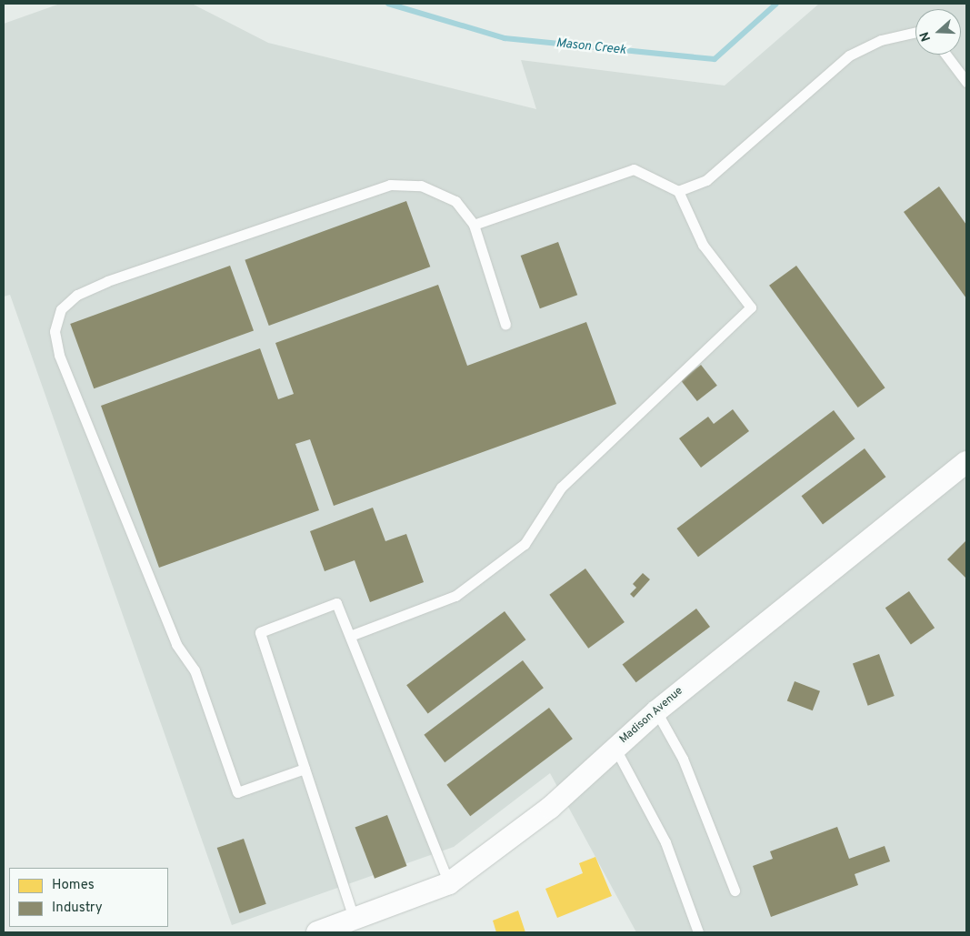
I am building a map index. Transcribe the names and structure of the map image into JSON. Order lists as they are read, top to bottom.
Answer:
{
  "streets": {
    "street": ["Madison Avenue"]
  },
  "water": ["Mason Creek"],
  "legend": ["Homes", "Industry"],
  "north": "left"
}
